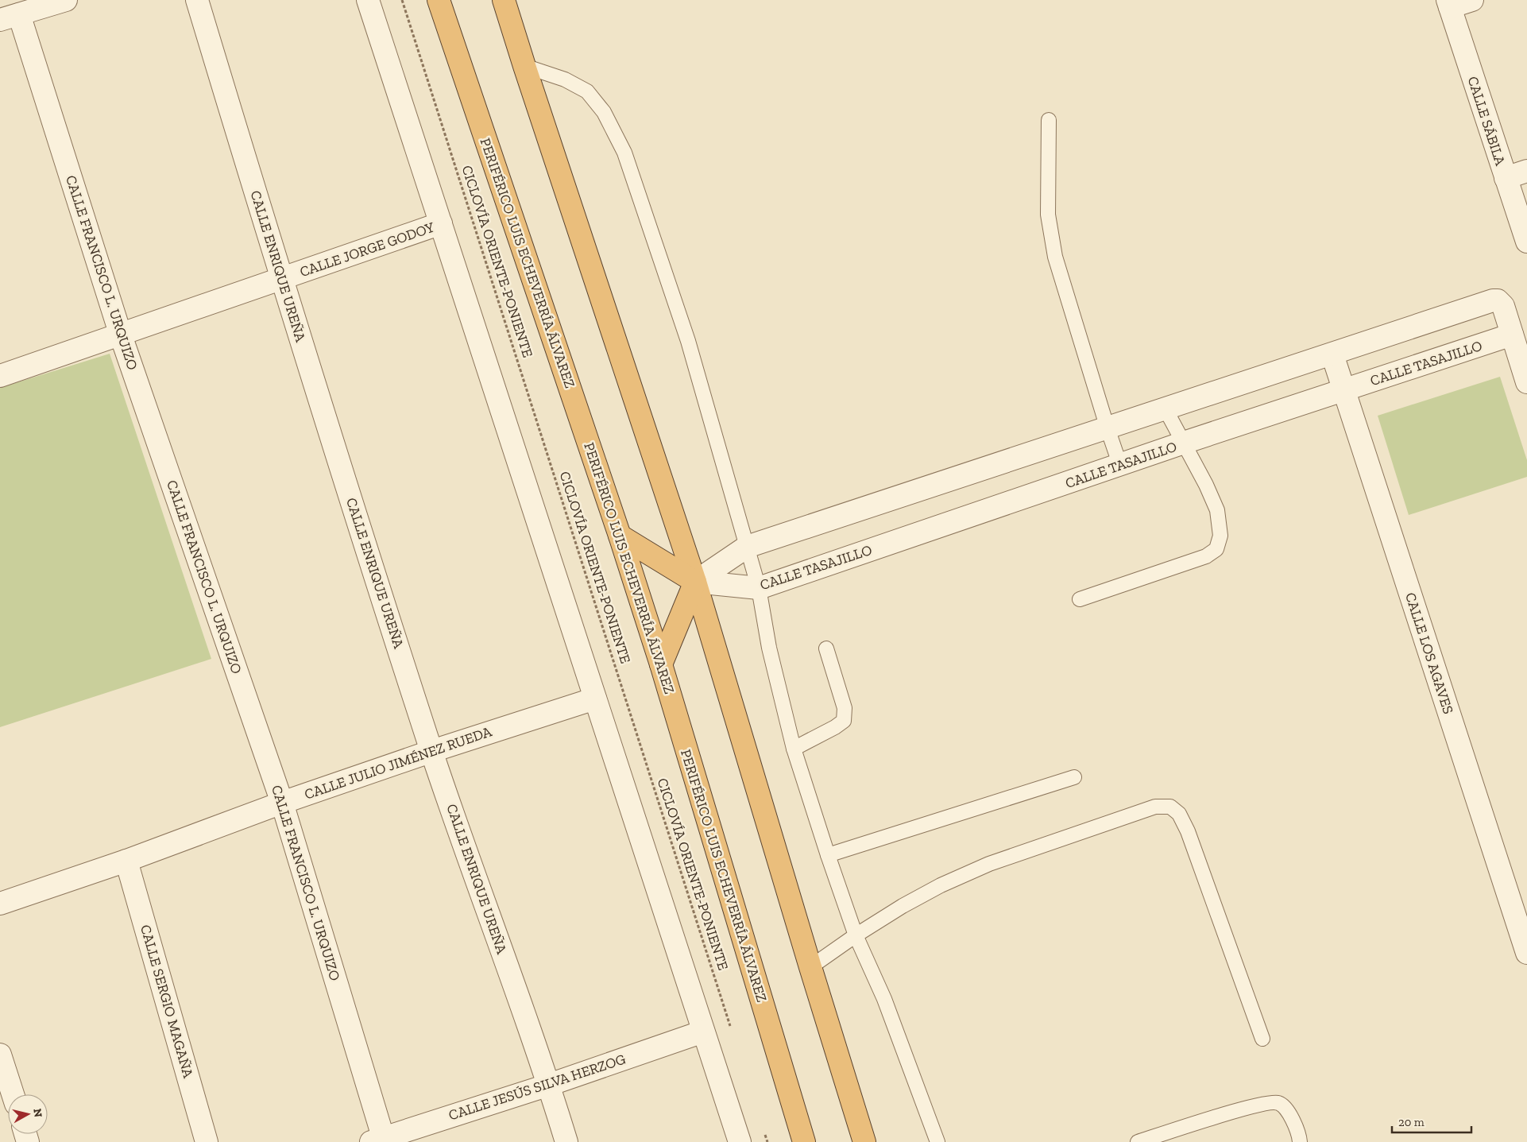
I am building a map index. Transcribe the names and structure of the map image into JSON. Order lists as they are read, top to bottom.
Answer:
{
  "streets": {
    "highway": ["PERIFÉRICO LUIS ECHEVERRÍA ÁLVAREZ"],
    "street": [
      "CALLE SÁBILA",
      "CALLE JORGE GODOY",
      "CALLE ENRIQUE UREÑA",
      "CALLE FRANCISCO L. URQUIZO",
      "CALLE TASAJILLO",
      "CALLE LOS AGAVES",
      "CALLE JULIO JIMÉNEZ RUEDA",
      "CALLE SERGIO MAGAÑA",
      "CALLE JESÚS SILVA HERZOG"
    ],
    "path": ["CICLOVÍA ORIENTE-PONIENTE"]
  },
  "crossings": [
    ["CALLE JORGE GODOY", "CALLE ENRIQUE UREÑA"],
    ["CALLE JORGE GODOY", "CALLE FRANCISCO L. URQUIZO"],
    ["CALLE ENRIQUE UREÑA", "CALLE JULIO JIMÉNEZ RUEDA"],
    ["CALLE ENRIQUE UREÑA", "CALLE JESÚS SILVA HERZOG"],
    ["CALLE FRANCISCO L. URQUIZO", "CALLE JULIO JIMÉNEZ RUEDA"],
    ["CALLE FRANCISCO L. URQUIZO", "CALLE JESÚS SILVA HERZOG"],
    ["CALLE TASAJILLO", "CALLE LOS AGAVES"],
    ["CALLE JULIO JIMÉNEZ RUEDA", "CALLE SERGIO MAGAÑA"]
  ],
  "scale_bar": "20 m",
  "north": "right"
}
